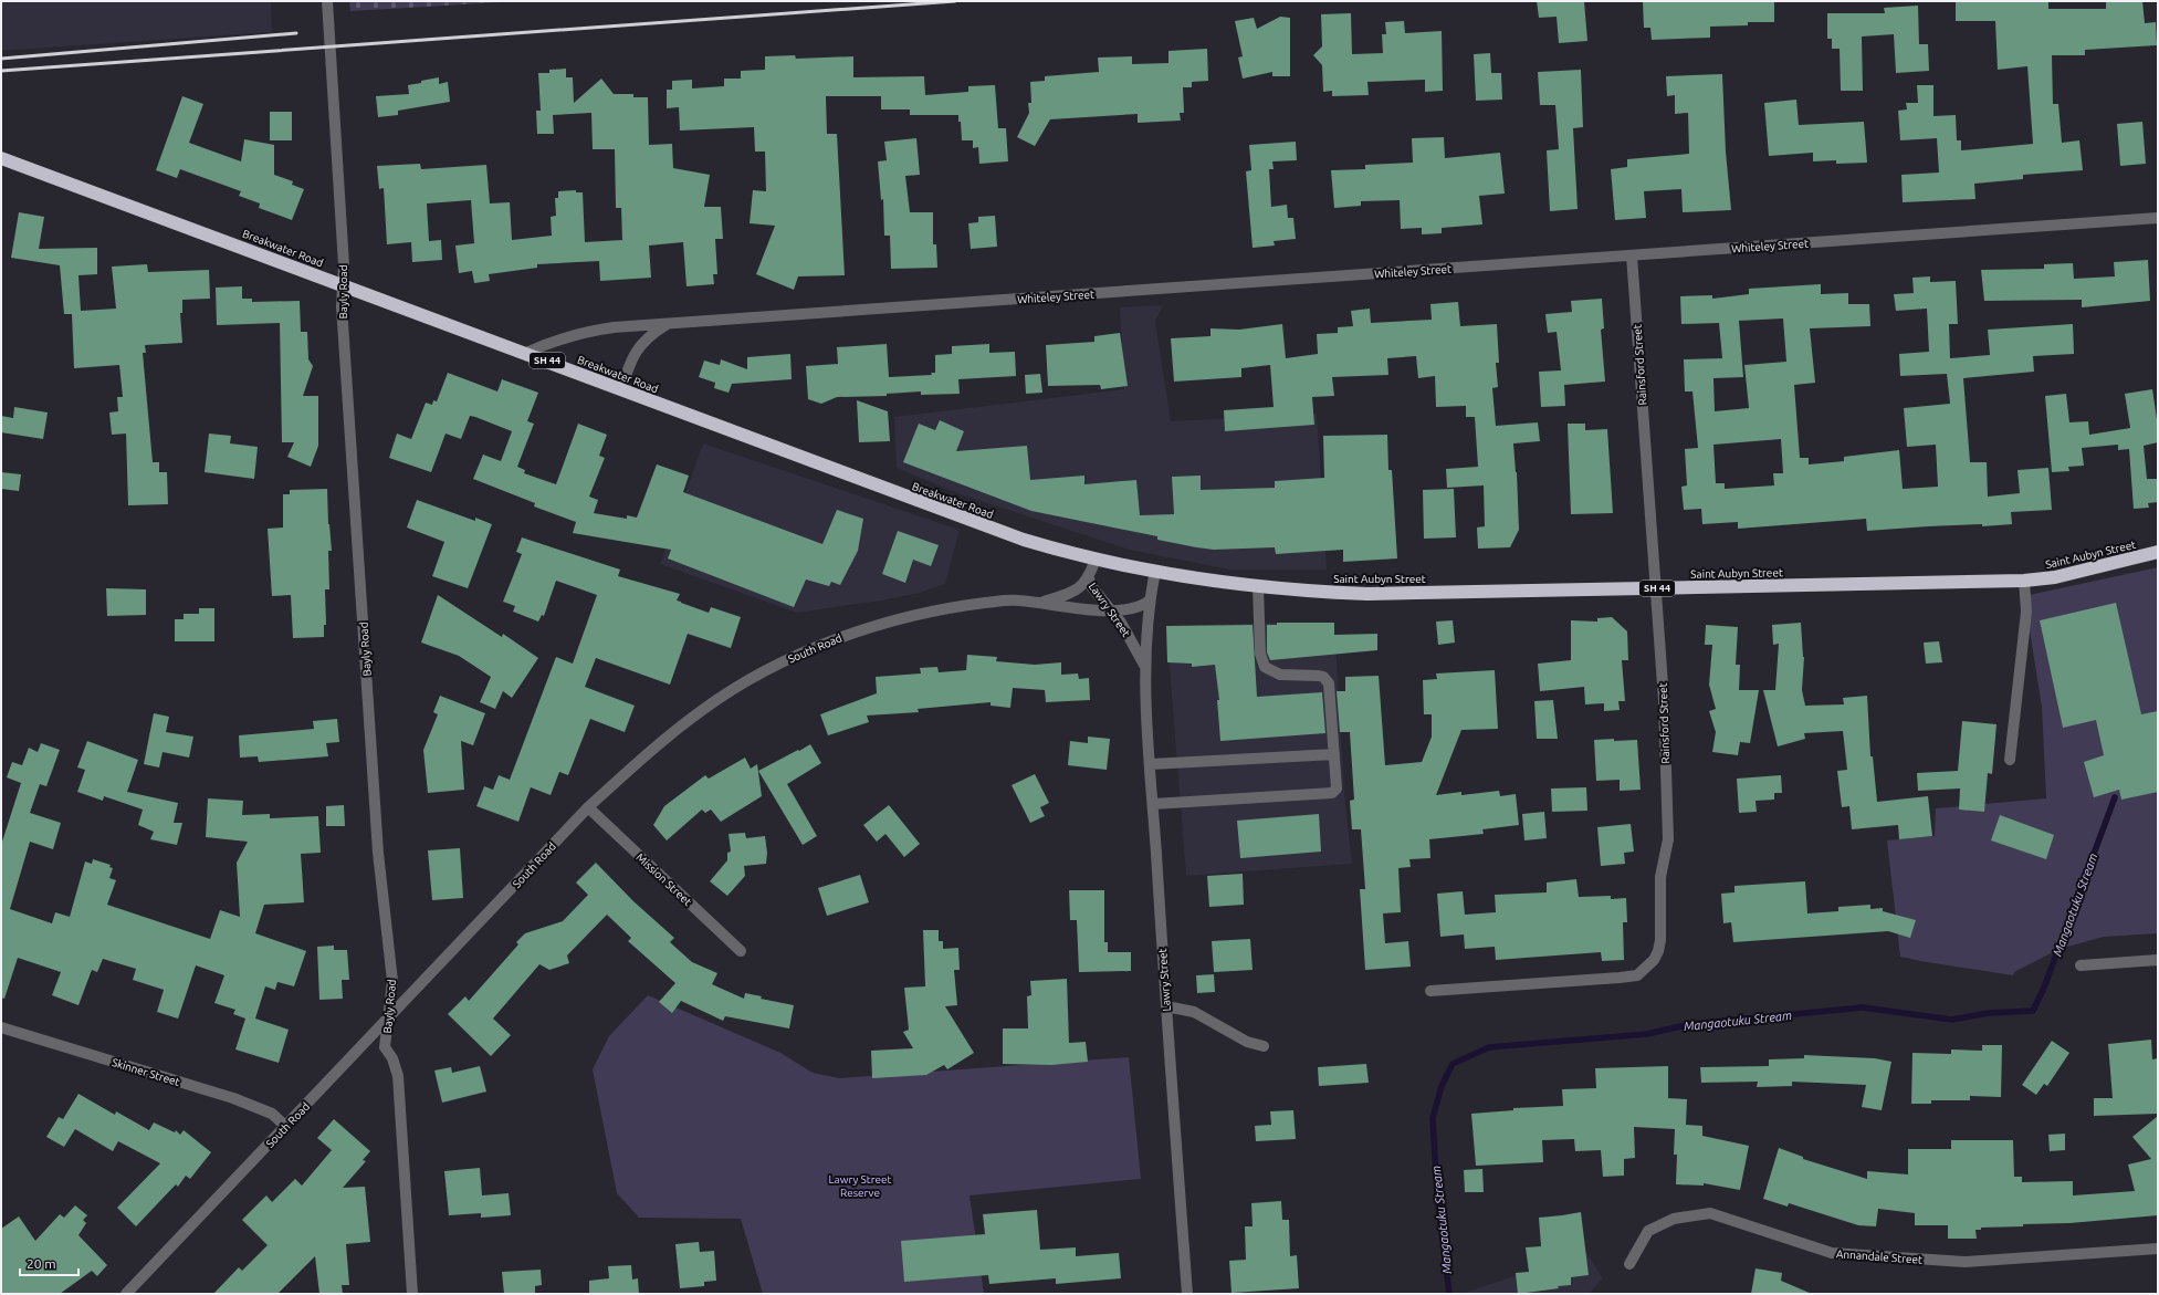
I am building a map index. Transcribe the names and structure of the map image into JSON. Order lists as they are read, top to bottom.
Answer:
{
  "streets": {
    "highway": ["Breakwater Road", "SH 44", "Saint Aubyn Street"],
    "street": [
      "Whiteley Street",
      "Bayly Road",
      "Rainsford Street",
      "Lawry Street",
      "South Road",
      "Mission Street",
      "Skinner Street",
      "Annandale Street"
    ]
  },
  "crossings": [
    ["Whiteley Street", "Breakwater Road"],
    ["Whiteley Street", "Rainsford Street"],
    ["Breakwater Road", "Bayly Road"],
    ["Breakwater Road", "Saint Aubyn Street"],
    ["Breakwater Road", "Lawry Street"],
    ["Bayly Road", "South Road"],
    ["Rainsford Street", "Saint Aubyn Street"],
    ["Saint Aubyn Street", "Lawry Street"],
    ["Lawry Street", "South Road"],
    ["South Road", "Mission Street"],
    ["South Road", "Skinner Street"]
  ],
  "water": ["Mangaotuku Stream"],
  "parks": ["Lawry Street Reserve"],
  "scale_bar": "20 m"
}
